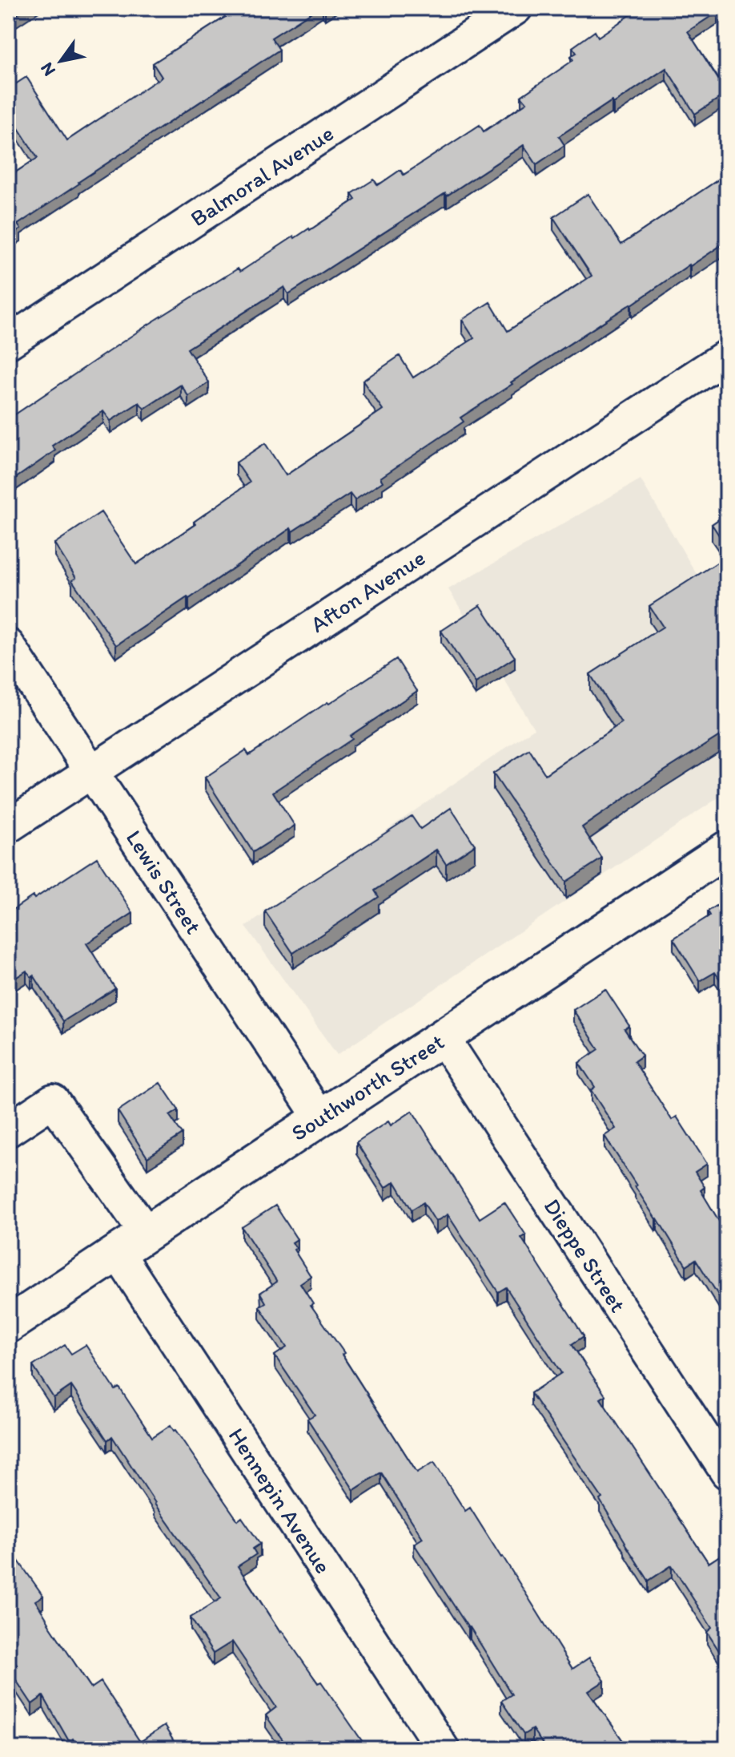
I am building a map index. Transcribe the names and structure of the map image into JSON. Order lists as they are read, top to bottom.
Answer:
{
  "streets": {
    "main road": ["Southworth Street"],
    "street": [
      "Balmoral Avenue",
      "Afton Avenue",
      "Lewis Street",
      "Dieppe Street",
      "Hennepin Avenue"
    ]
  },
  "crossings": [
    ["Afton Avenue", "Lewis Street"],
    ["Lewis Street", "Southworth Street"],
    ["Southworth Street", "Dieppe Street"],
    ["Southworth Street", "Hennepin Avenue"]
  ],
  "north": "bottom left"
}
